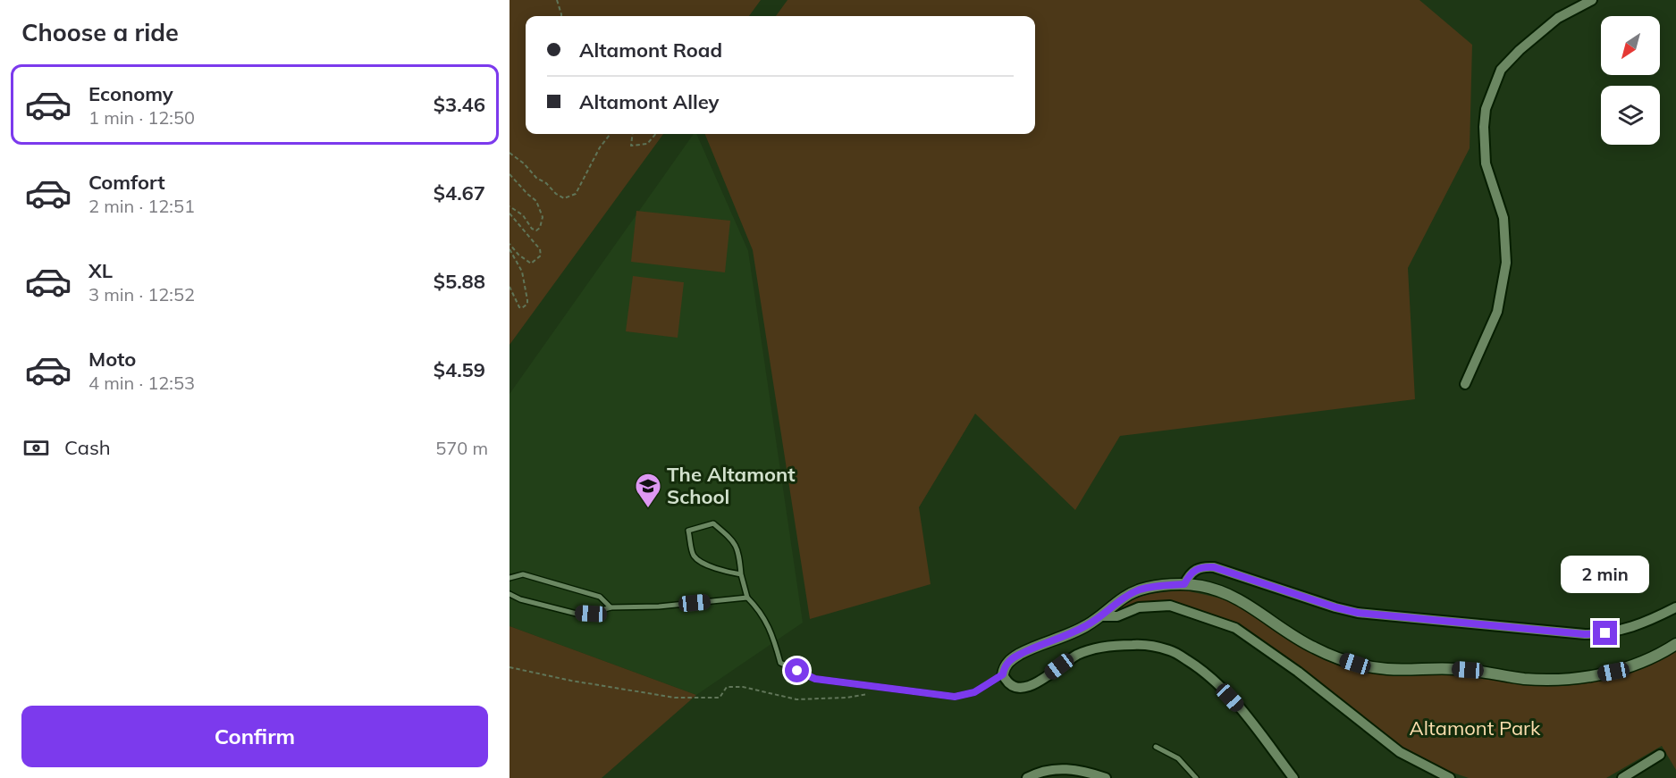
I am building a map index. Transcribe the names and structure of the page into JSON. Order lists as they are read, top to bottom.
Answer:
{
  "parks": ["Altamont Park"],
  "places": {
    "school or university": ["The Altamont School"]
  },
  "north": "bottom left",
  "page": {
    "heading": "Choose a ride",
    "banner": ["Altamont Road", "Altamont Alley"],
    "list": [
      {
        "name": "Economy",
        "note": "1 min · 12:50",
        "value": "$3.46"
      },
      {
        "name": "Comfort",
        "note": "2 min · 12:51",
        "value": "$4.67"
      },
      {
        "name": "XL",
        "note": "3 min · 12:52",
        "value": "$5.88"
      },
      {
        "name": "Moto",
        "note": "4 min · 12:53",
        "value": "$4.59"
      }
    ],
    "pay": ["Cash", "570 m"],
    "bubble": "2 min",
    "buttons": "Confirm"
  }
}
